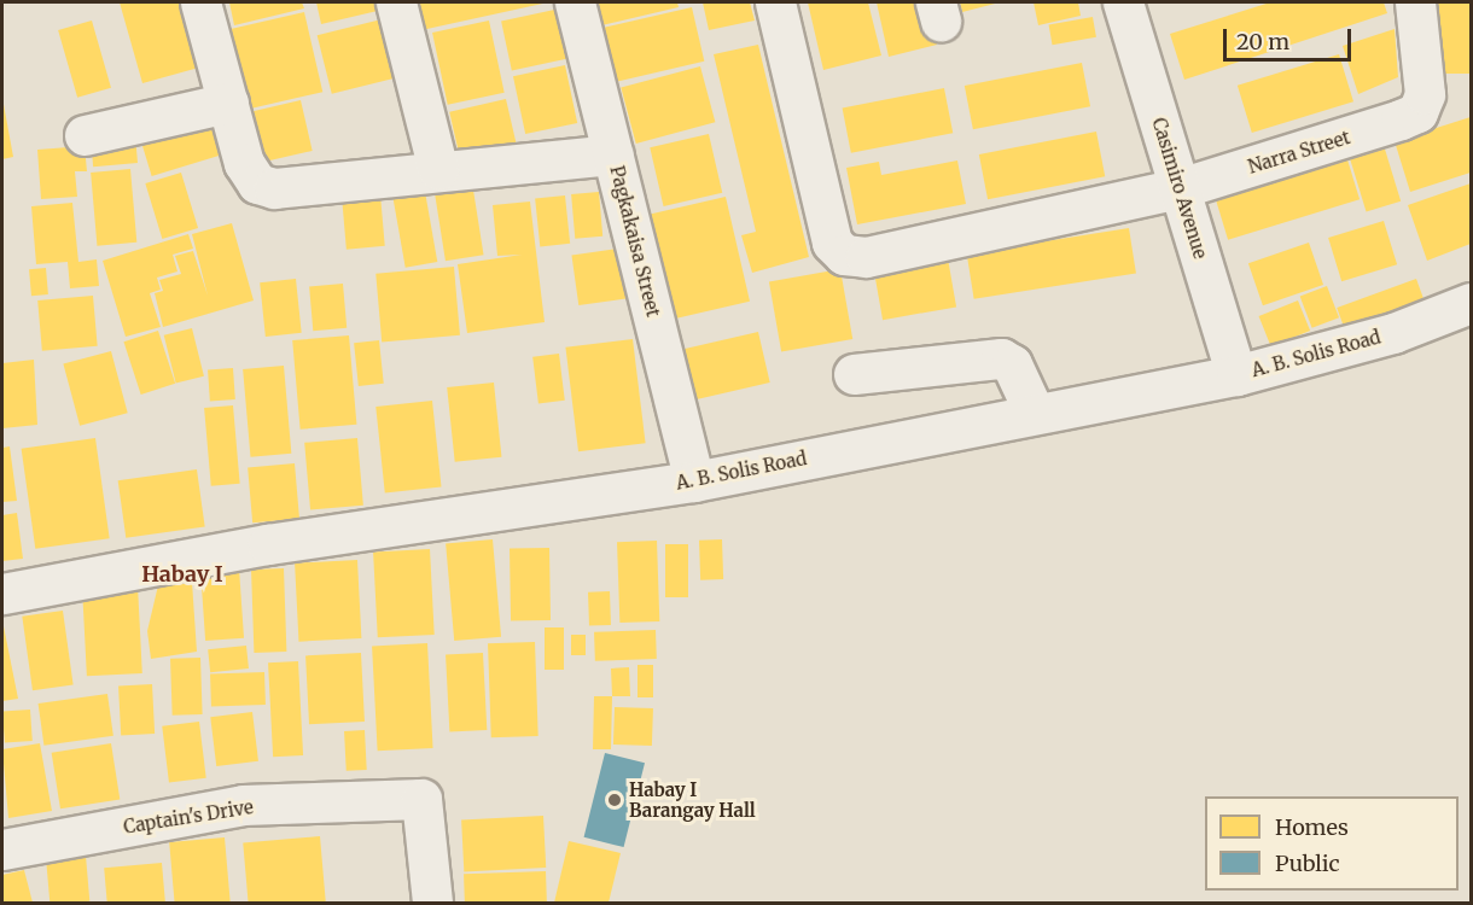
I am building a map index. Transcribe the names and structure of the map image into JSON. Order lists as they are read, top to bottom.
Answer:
{
  "streets": {
    "street": [
      "Narra Street",
      "Casimiro Avenue",
      "Pagkakaisa Street",
      "A. B. Solis Road",
      "Captain's Drive"
    ]
  },
  "crossings": [
    ["Narra Street", "Casimiro Avenue"],
    ["Casimiro Avenue", "A. B. Solis Road"],
    ["Pagkakaisa Street", "A. B. Solis Road"]
  ],
  "districts": ["Habay I"],
  "places": ["Habay I Barangay Hall"],
  "legend": ["Homes", "Public"],
  "scale_bar": "20 m"
}
